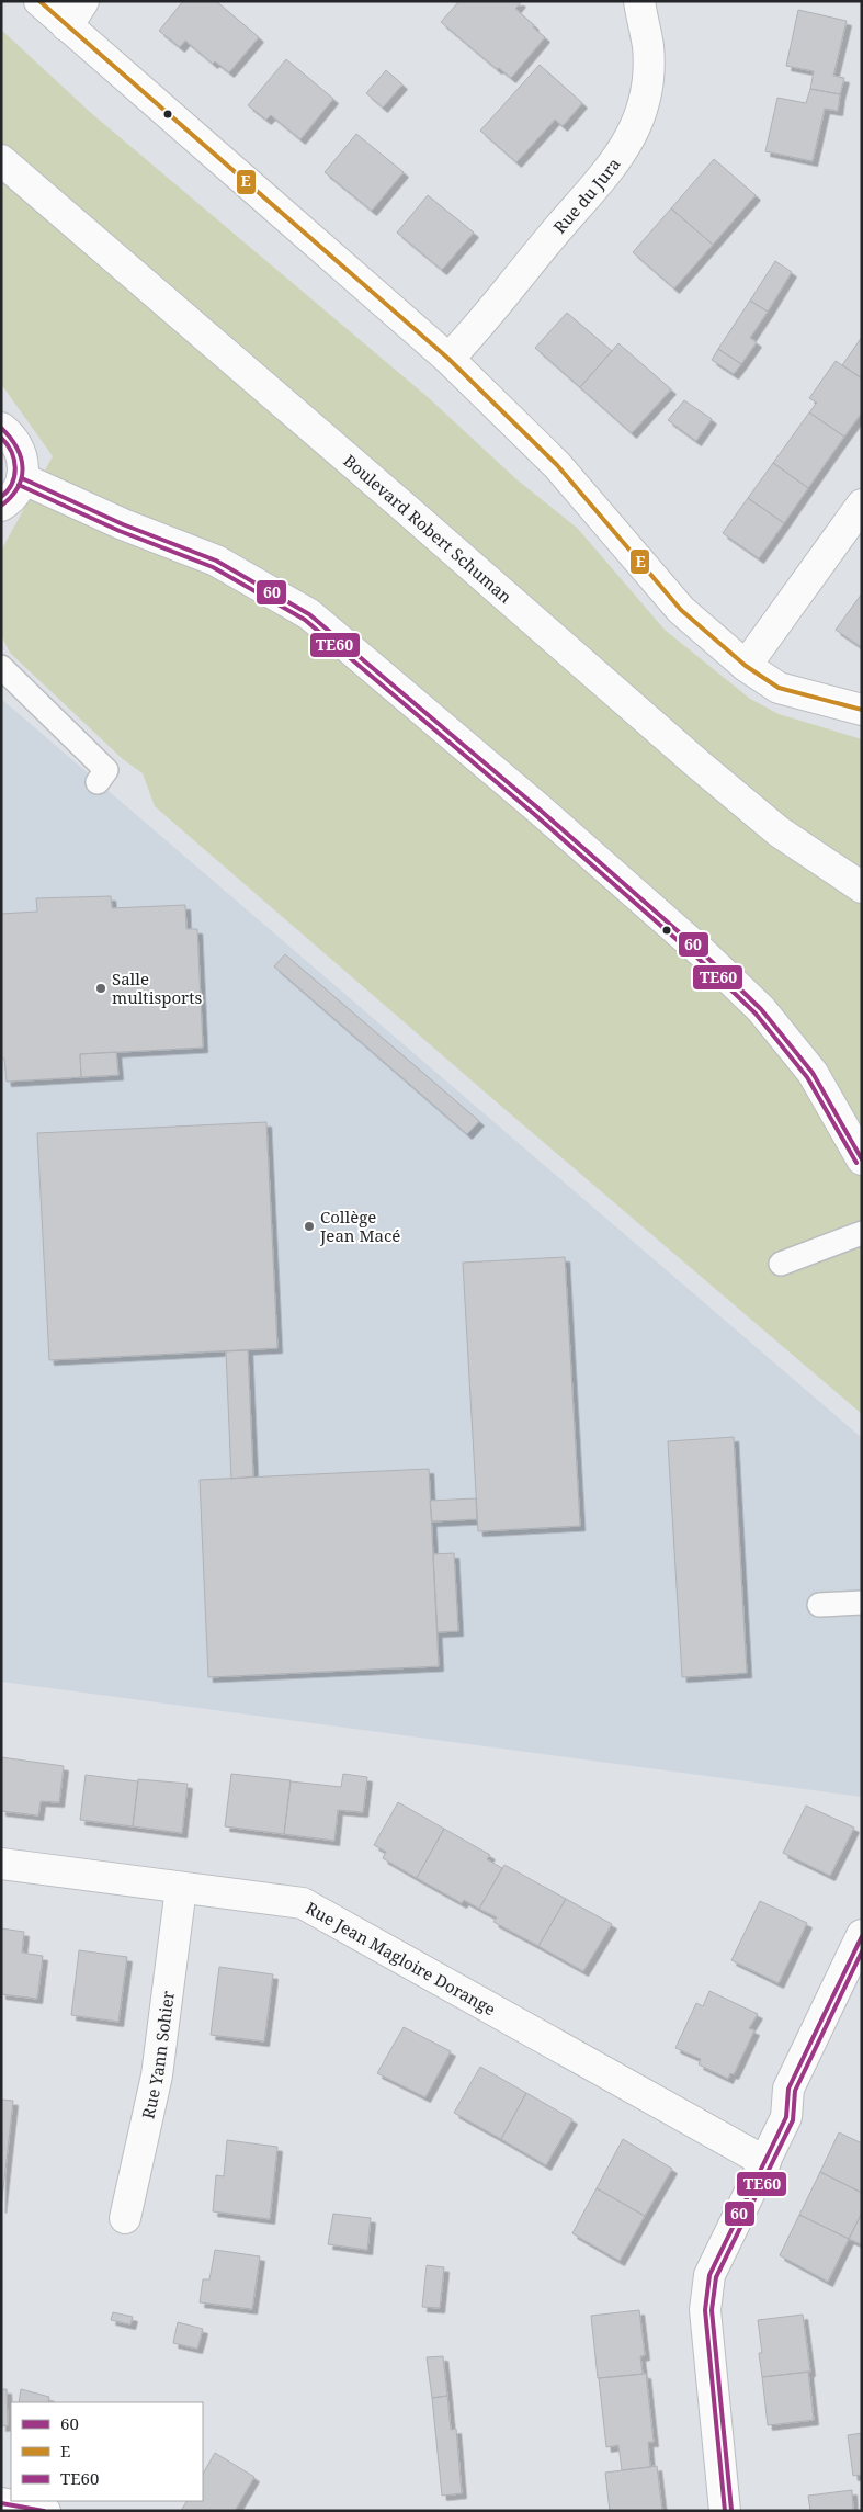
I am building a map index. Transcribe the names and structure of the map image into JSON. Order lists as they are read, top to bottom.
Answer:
{
  "streets": {
    "street": [
      "Rue du Jura",
      "Boulevard Robert Schuman",
      "Rue Jean Magloire Dorange",
      "Rue Yann Sohier"
    ]
  },
  "crossings": [
    ["Rue Jean Magloire Dorange", "Rue Yann Sohier"]
  ],
  "places": ["Salle multisports", "Collège Jean Macé"],
  "lines": ["transit line E", "transit line 60", "transit line TE60"],
  "legend": ["60", "E", "TE60"]
}
